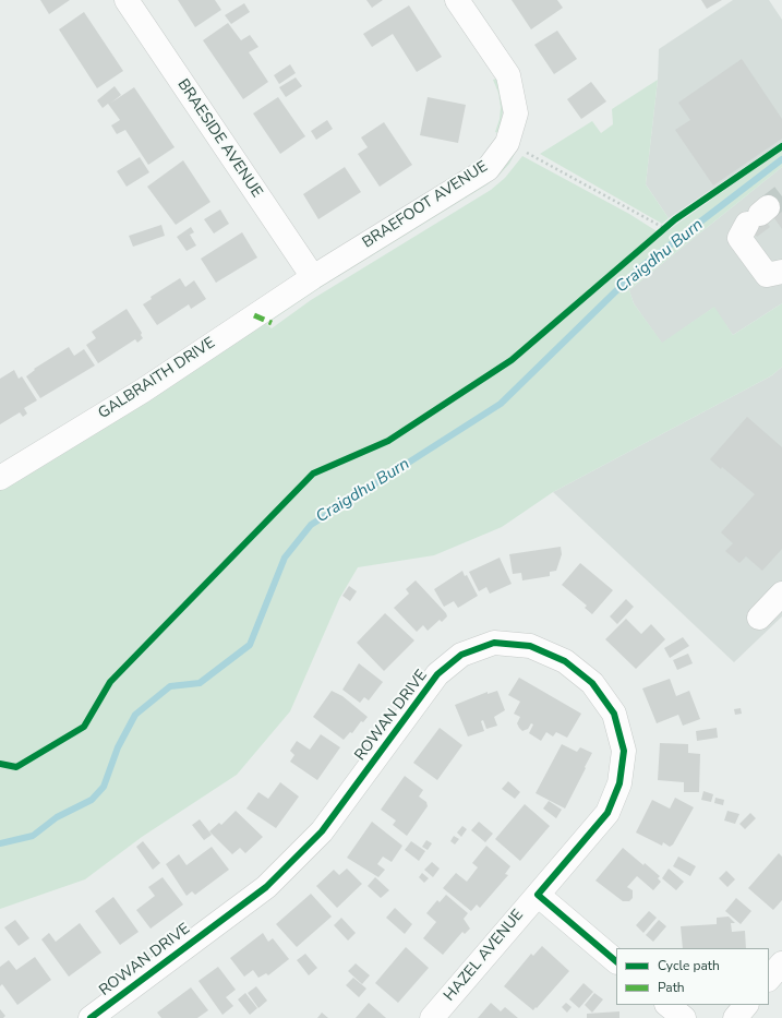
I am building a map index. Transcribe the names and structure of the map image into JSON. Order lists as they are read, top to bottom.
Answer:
{
  "streets": {
    "street": [
      "BRAESIDE AVENUE",
      "BRAEFOOT AVENUE",
      "GALBRAITH DRIVE",
      "ROWAN DRIVE",
      "HAZEL AVENUE"
    ]
  },
  "crossings": [
    ["BRAESIDE AVENUE", "BRAEFOOT AVENUE"],
    ["BRAESIDE AVENUE", "GALBRAITH DRIVE"],
    ["BRAEFOOT AVENUE", "GALBRAITH DRIVE"],
    ["ROWAN DRIVE", "HAZEL AVENUE"]
  ],
  "water": ["Craigdhu Burn"],
  "legend": ["Cycle path", "Path"]
}
